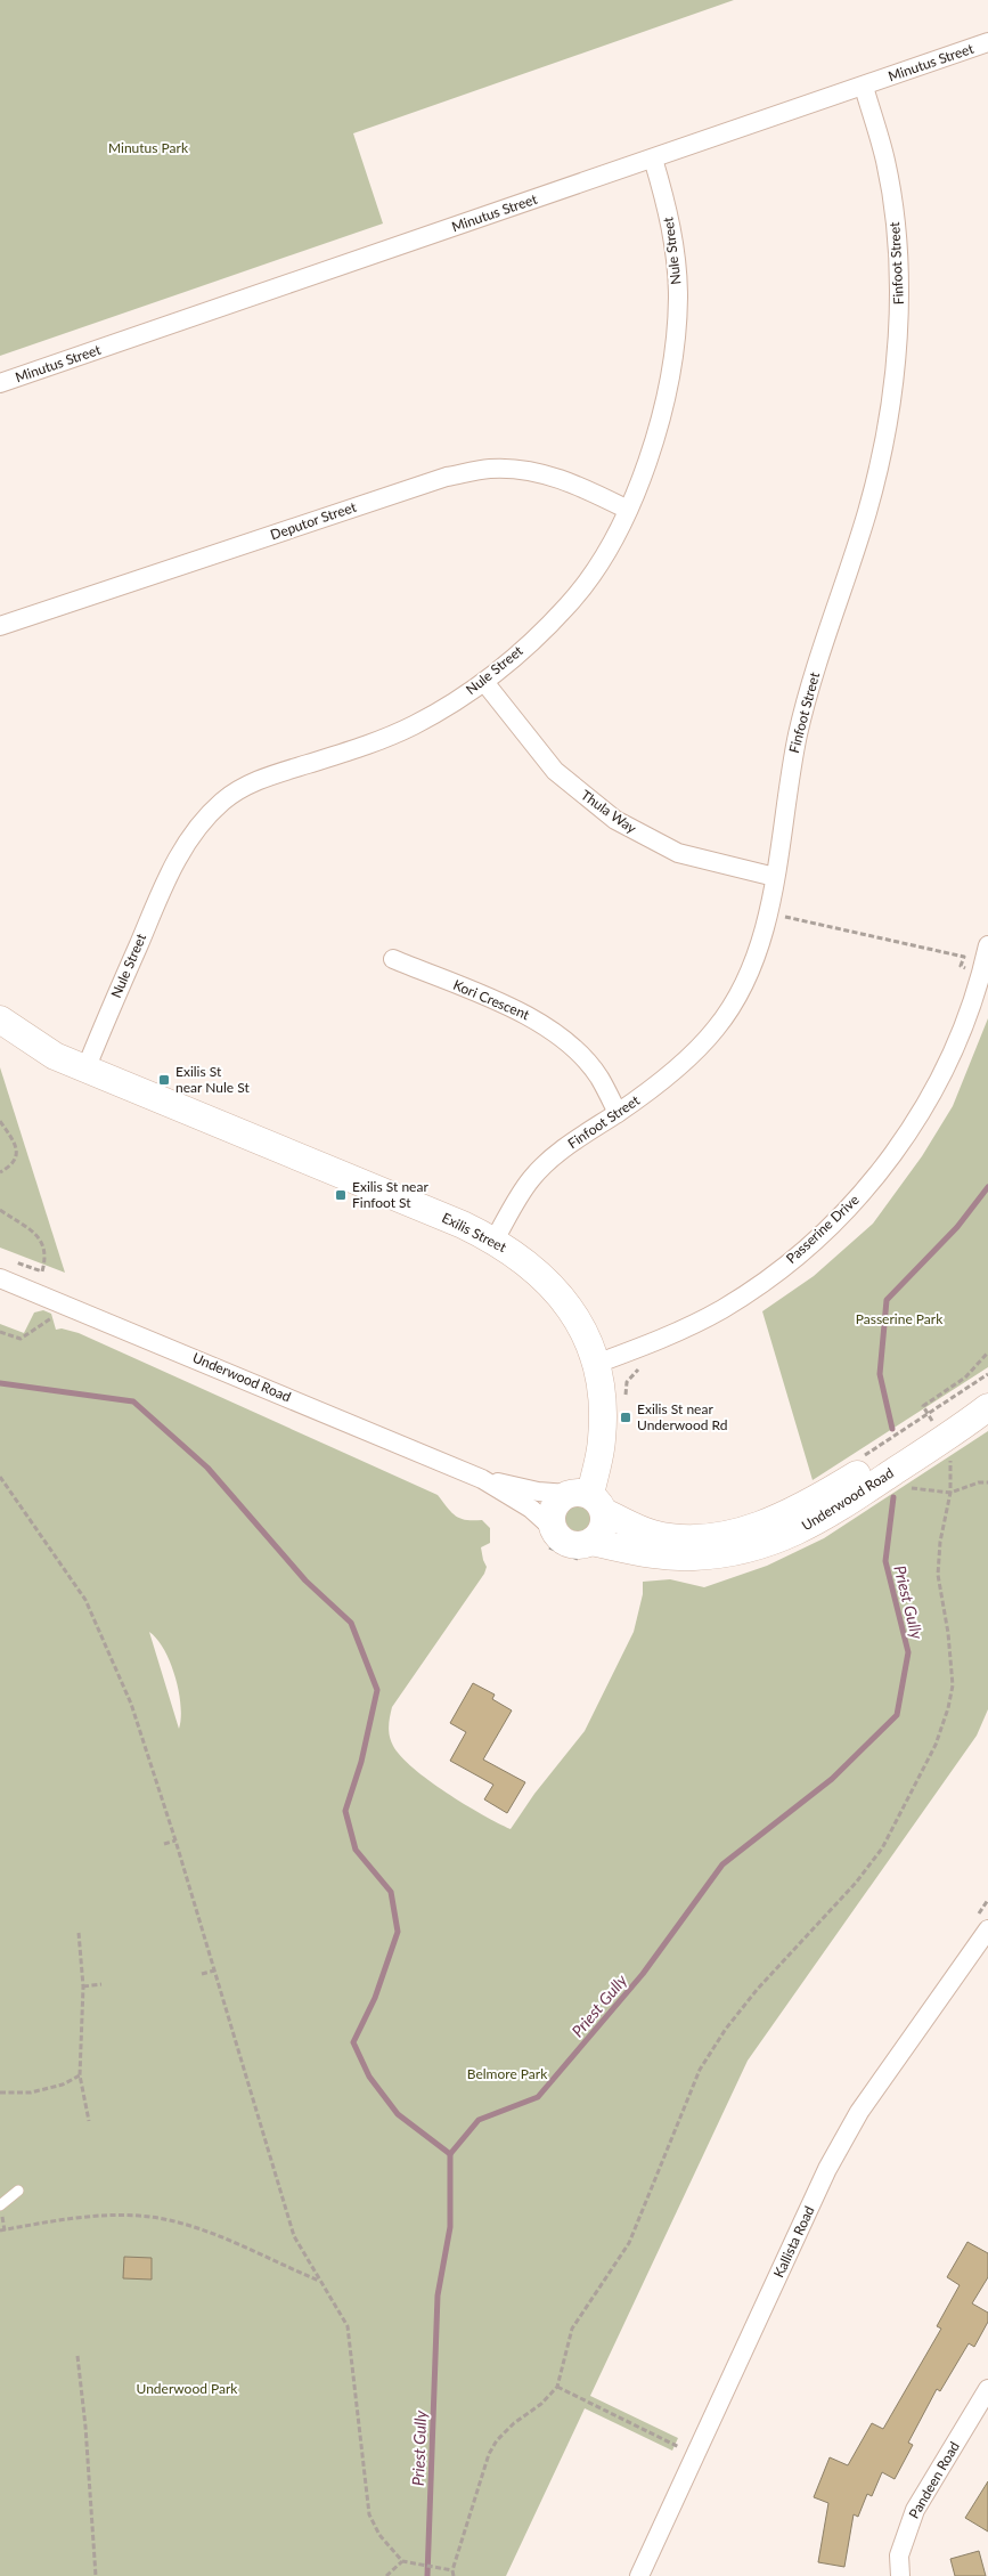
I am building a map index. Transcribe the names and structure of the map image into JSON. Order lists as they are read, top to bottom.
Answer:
{
  "streets": {
    "street": [
      "Minutus Street",
      "Nule Street",
      "Finfoot Street",
      "Deputor Street",
      "Thula Way",
      "Kori Crescent",
      "Passerine Drive",
      "Exilis Street",
      "Underwood Road",
      "Kallista Road",
      "Pandeen Road"
    ]
  },
  "crossings": [
    ["Minutus Street", "Nule Street"],
    ["Minutus Street", "Finfoot Street"],
    ["Nule Street", "Deputor Street"],
    ["Nule Street", "Thula Way"],
    ["Nule Street", "Exilis Street"],
    ["Finfoot Street", "Thula Way"],
    ["Finfoot Street", "Kori Crescent"],
    ["Finfoot Street", "Exilis Street"],
    ["Passerine Drive", "Exilis Street"],
    ["Exilis Street", "Underwood Road"]
  ],
  "water": ["Priest Gully"],
  "parks": [
    "Minutus Park",
    "Passerine Park",
    "Belmore Park",
    "Underwood Park"
  ],
  "places": {
    "transit": ["Exilis St near Nule St", "Exilis St near Finfoot St", "Exilis St near Underwood Rd"]
  }
}
